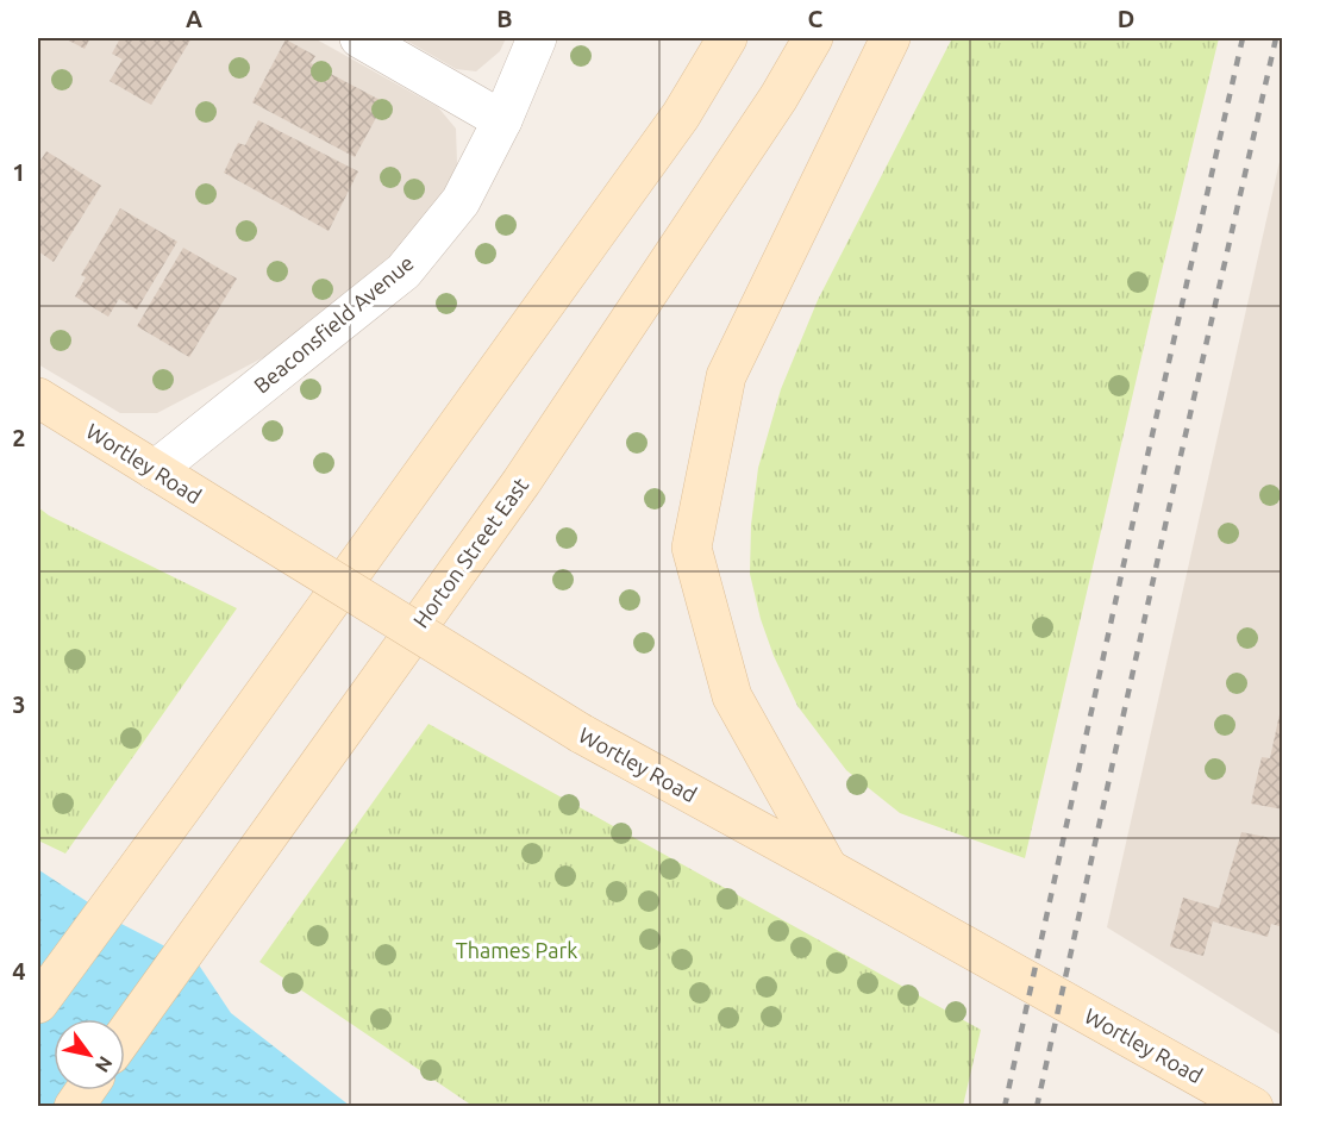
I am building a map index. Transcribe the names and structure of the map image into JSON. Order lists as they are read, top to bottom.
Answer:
{
  "streets": {
    "main road": ["Wortley Road", "Horton Street East"],
    "street": ["Beaconsfield Avenue"]
  },
  "crossings": [
    ["Beaconsfield Avenue", "Wortley Road"]
  ],
  "parks": ["Thames Park"],
  "north": "bottom right",
  "grid": {
    "columns": [
      "A",
      "B",
      "C",
      "D"
    ],
    "rows": [
      "1",
      "2",
      "3",
      "4"
    ]
  }
}
